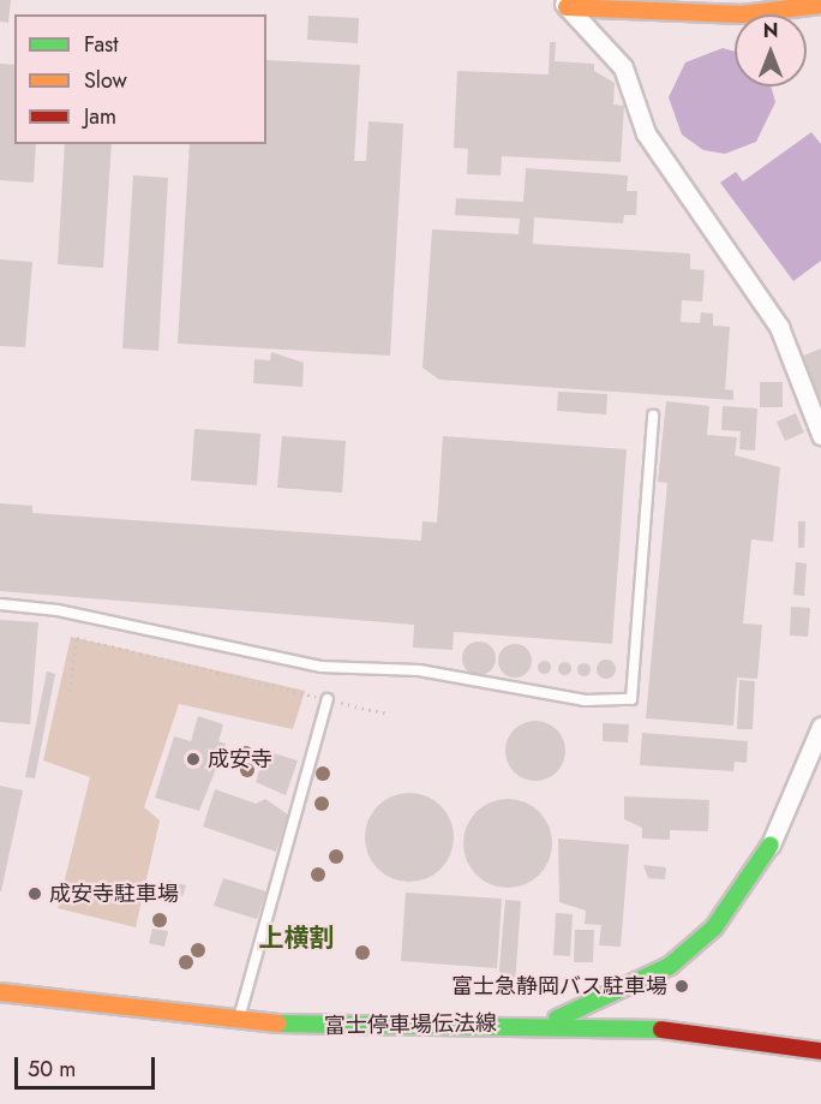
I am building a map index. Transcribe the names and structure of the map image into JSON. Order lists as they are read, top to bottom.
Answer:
{
  "streets": {
    "main road": ["富士停車場伝法線"]
  },
  "districts": ["上横割"],
  "places": ["成安寺", "成安寺駐車場", "富士急静岡バス駐車場"],
  "legend": ["Fast", "Slow", "Jam"],
  "scale_bar": "50 m",
  "north": "top"
}
